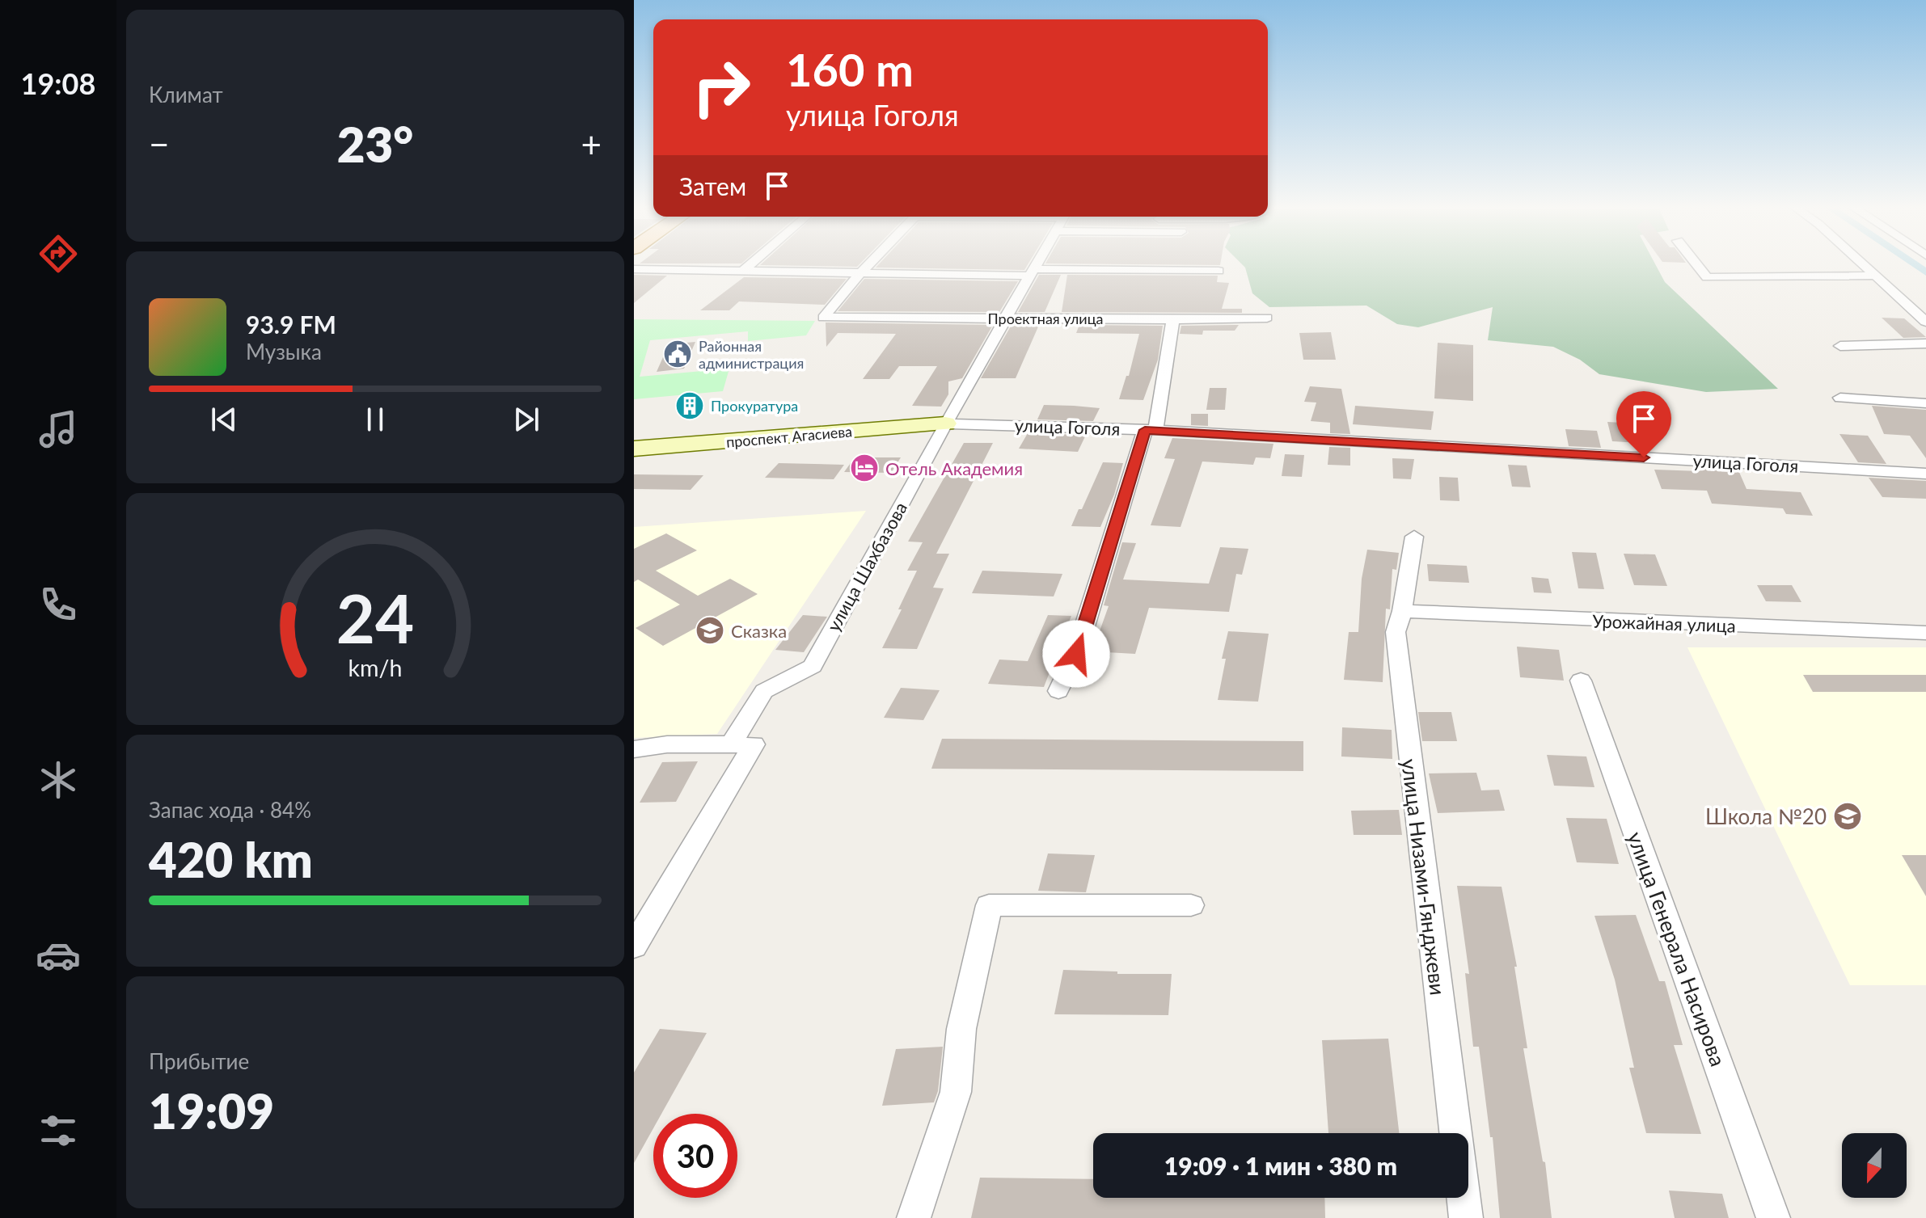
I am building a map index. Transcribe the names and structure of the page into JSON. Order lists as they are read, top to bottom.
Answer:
{
  "streets": {
    "street": [
      "Проектная улица",
      "улица Гоголя",
      "проспект Агасиева",
      "улица Шахбазова",
      "Урожайная улица",
      "улица Низами-Гянджеви",
      "улица Генерала Насирова"
    ]
  },
  "crossings": [
    ["Проектная улица", "улица Шахбазова"],
    ["улица Гоголя", "проспект Агасиева"],
    ["улица Гоголя", "улица Шахбазова"],
    ["проспект Агасиева", "улица Шахбазова"],
    ["Урожайная улица", "улица Низами-Гянджеви"]
  ],
  "places": {
    "public building": ["Районная администрация"],
    "building": ["Прокуратура"],
    "hotel": ["Отель Академия"],
    "school or university": ["Сказка", "Школа №20"]
  },
  "north": "bottom",
  "page": {
    "tabs": "19:08",
    "tile": [
      "Климат",
      ["Запас хода · 84%", "420 km"],
      ["Прибытие", "19:09"]
    ],
    "turn": ["160 m", "улица Гоголя"],
    "heat": ["−", "23°", "+"],
    "then": "Затем",
    "song": ["93.9 FM", "Музыка"],
    "limit": "30",
    "trip": "19:09 · 1 мин · 380 m",
    "gauge": ["24", "km/h"]
  }
}
